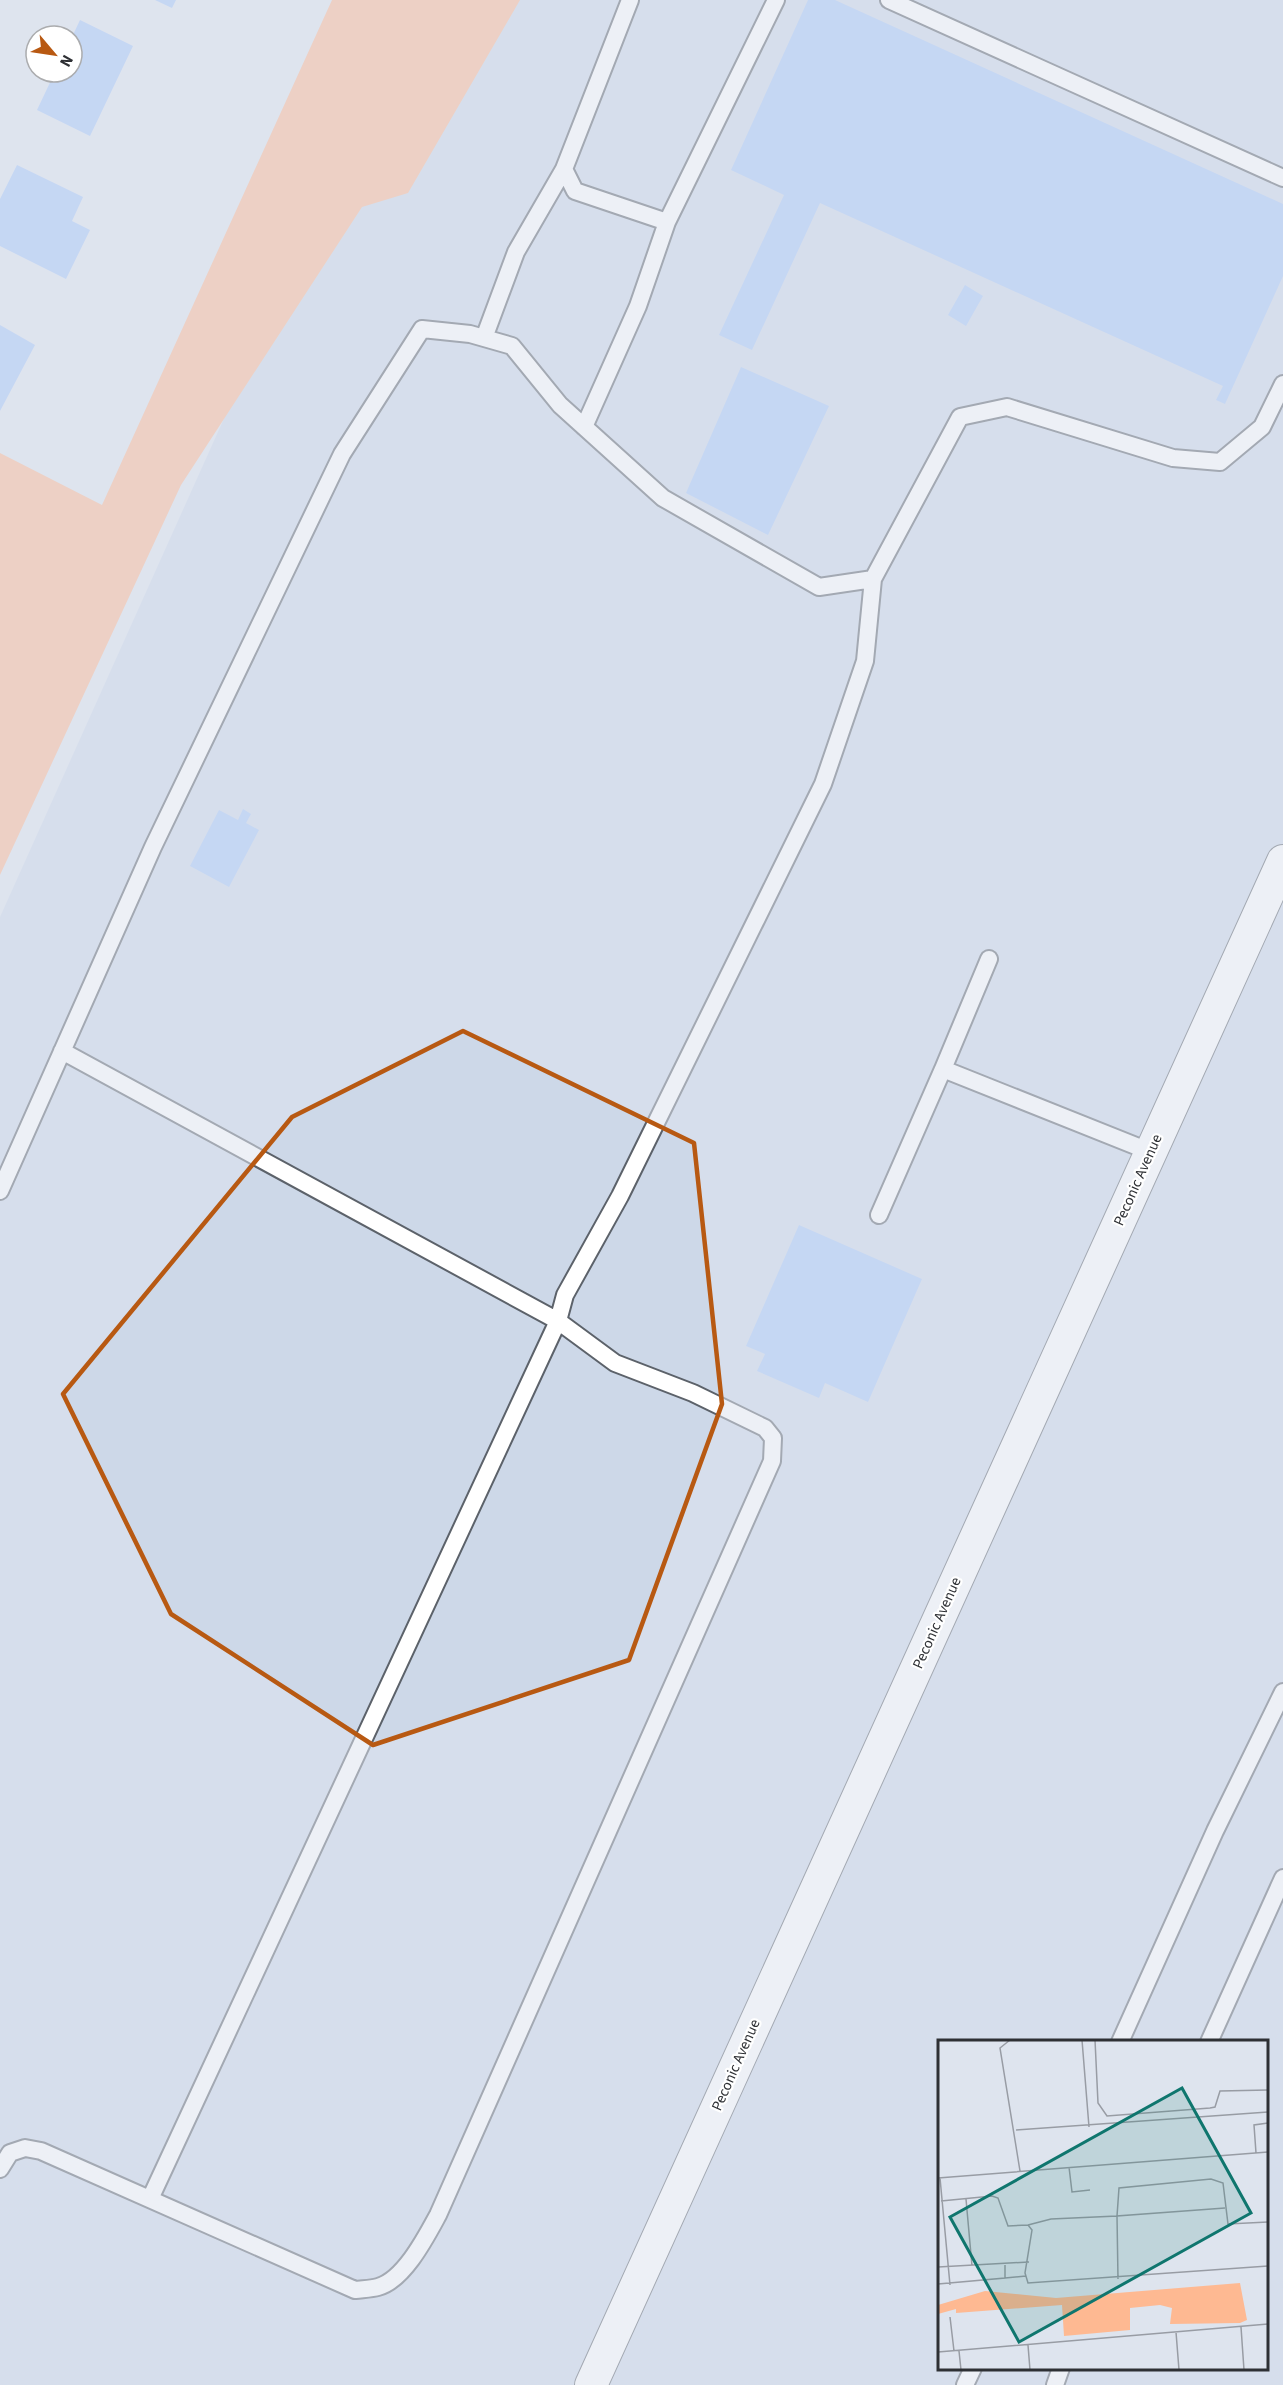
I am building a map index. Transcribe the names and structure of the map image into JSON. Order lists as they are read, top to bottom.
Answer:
{
  "streets": {
    "street": ["Peconic Avenue"]
  },
  "north": "bottom right"
}
